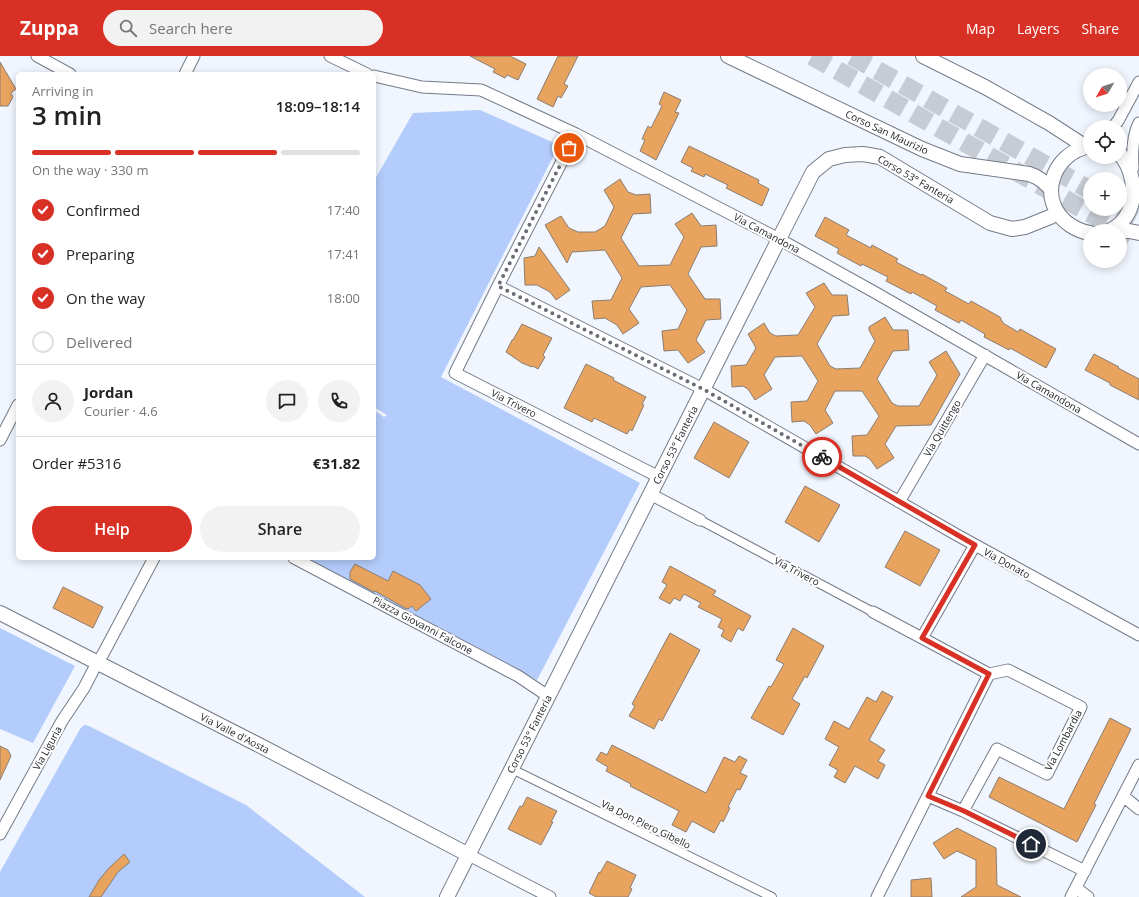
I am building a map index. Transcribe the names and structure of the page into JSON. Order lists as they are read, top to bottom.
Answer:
{
  "streets": {
    "street": [
      "Corso San Maurizio",
      "Corso 53° Fanteria",
      "Via Camandona",
      "Via Trivero",
      "Via Quittengo",
      "Via Donato",
      "Piazza Giovanni Falcone",
      "Via Valle d'Aosta",
      "Via Lombardia",
      "Via Liguria",
      "Via Don Piero Gibello"
    ]
  },
  "crossings": [
    ["Corso 53° Fanteria", "Via Camandona"],
    ["Corso 53° Fanteria", "Via Trivero"],
    ["Corso 53° Fanteria", "Via Donato"],
    ["Corso 53° Fanteria", "Piazza Giovanni Falcone"],
    ["Corso 53° Fanteria", "Via Valle d'Aosta"],
    ["Corso 53° Fanteria", "Via Don Piero Gibello"],
    ["Via Camandona", "Via Quittengo"],
    ["Via Trivero", "Via Donato"],
    ["Via Quittengo", "Via Donato"],
    ["Via Valle d'Aosta", "Via Liguria"]
  ],
  "north": "bottom left",
  "page": {
    "header": "Zuppa",
    "search": "Search here",
    "nav": ["Map", "Layers", "Share"],
    "map_buttons": ["+", "−"],
    "heading": ["3 min", "Arriving in", "18:09–18:14"],
    "panel": [
      "Jordan",
      "Courier · 4.6",
      "Order #5316",
      "€31.82"
    ],
    "bar": "On the way · 330 m",
    "list": [
      ["Confirmed", "17:40"],
      ["Preparing", "17:41"],
      ["On the way", "18:00"],
      "Delivered"
    ],
    "buttons": ["Help", "Share"]
  }
}
